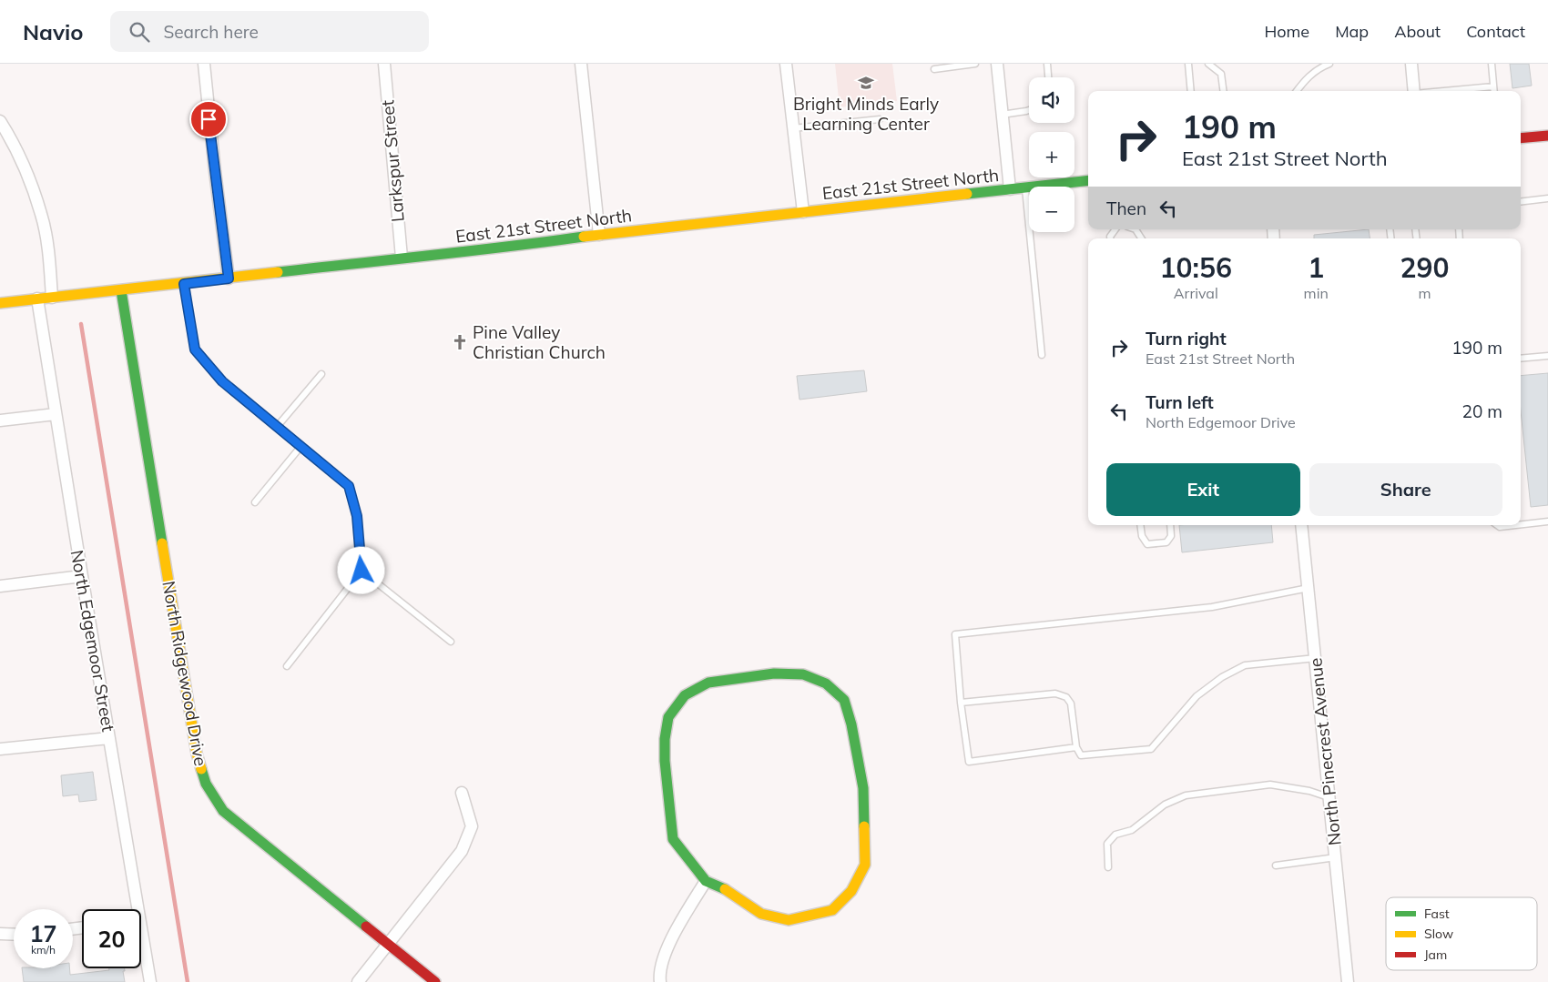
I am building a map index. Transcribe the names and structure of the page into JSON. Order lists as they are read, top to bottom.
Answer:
{
  "streets": {
    "street": [
      "Larkspur Street",
      "East 21st Street North",
      "North Edgemoor Street",
      "North Ridgewood Drive",
      "North Pinecrest Avenue"
    ]
  },
  "crossings": [
    ["Larkspur Street", "East 21st Street North"],
    ["East 21st Street North", "North Edgemoor Street"],
    ["East 21st Street North", "North Ridgewood Drive"]
  ],
  "places": {
    "school or university": ["Bright Minds Early Learning Center"],
    "church": ["Pine Valley Christian Church"]
  },
  "legend": ["Fast", "Slow", "Jam"],
  "page": {
    "header": "Navio",
    "search": "Search here",
    "nav": [
      "Home",
      "Map",
      "About",
      "Contact"
    ],
    "map_buttons": ["+", "−"],
    "turn": ["190 m", "East 21st Street North"],
    "then": "Then",
    "eta": [
      "10:56",
      "Arrival",
      "1",
      "min",
      "290",
      "m"
    ],
    "list": [
      {
        "name": "Turn right",
        "note": "East 21st Street North",
        "value": "190 m"
      },
      {
        "name": "Turn left",
        "note": "North Edgemoor Drive",
        "value": "20 m"
      }
    ],
    "buttons": ["Exit", "Share"],
    "speed": "17 km/h",
    "limit": "20"
  }
}
